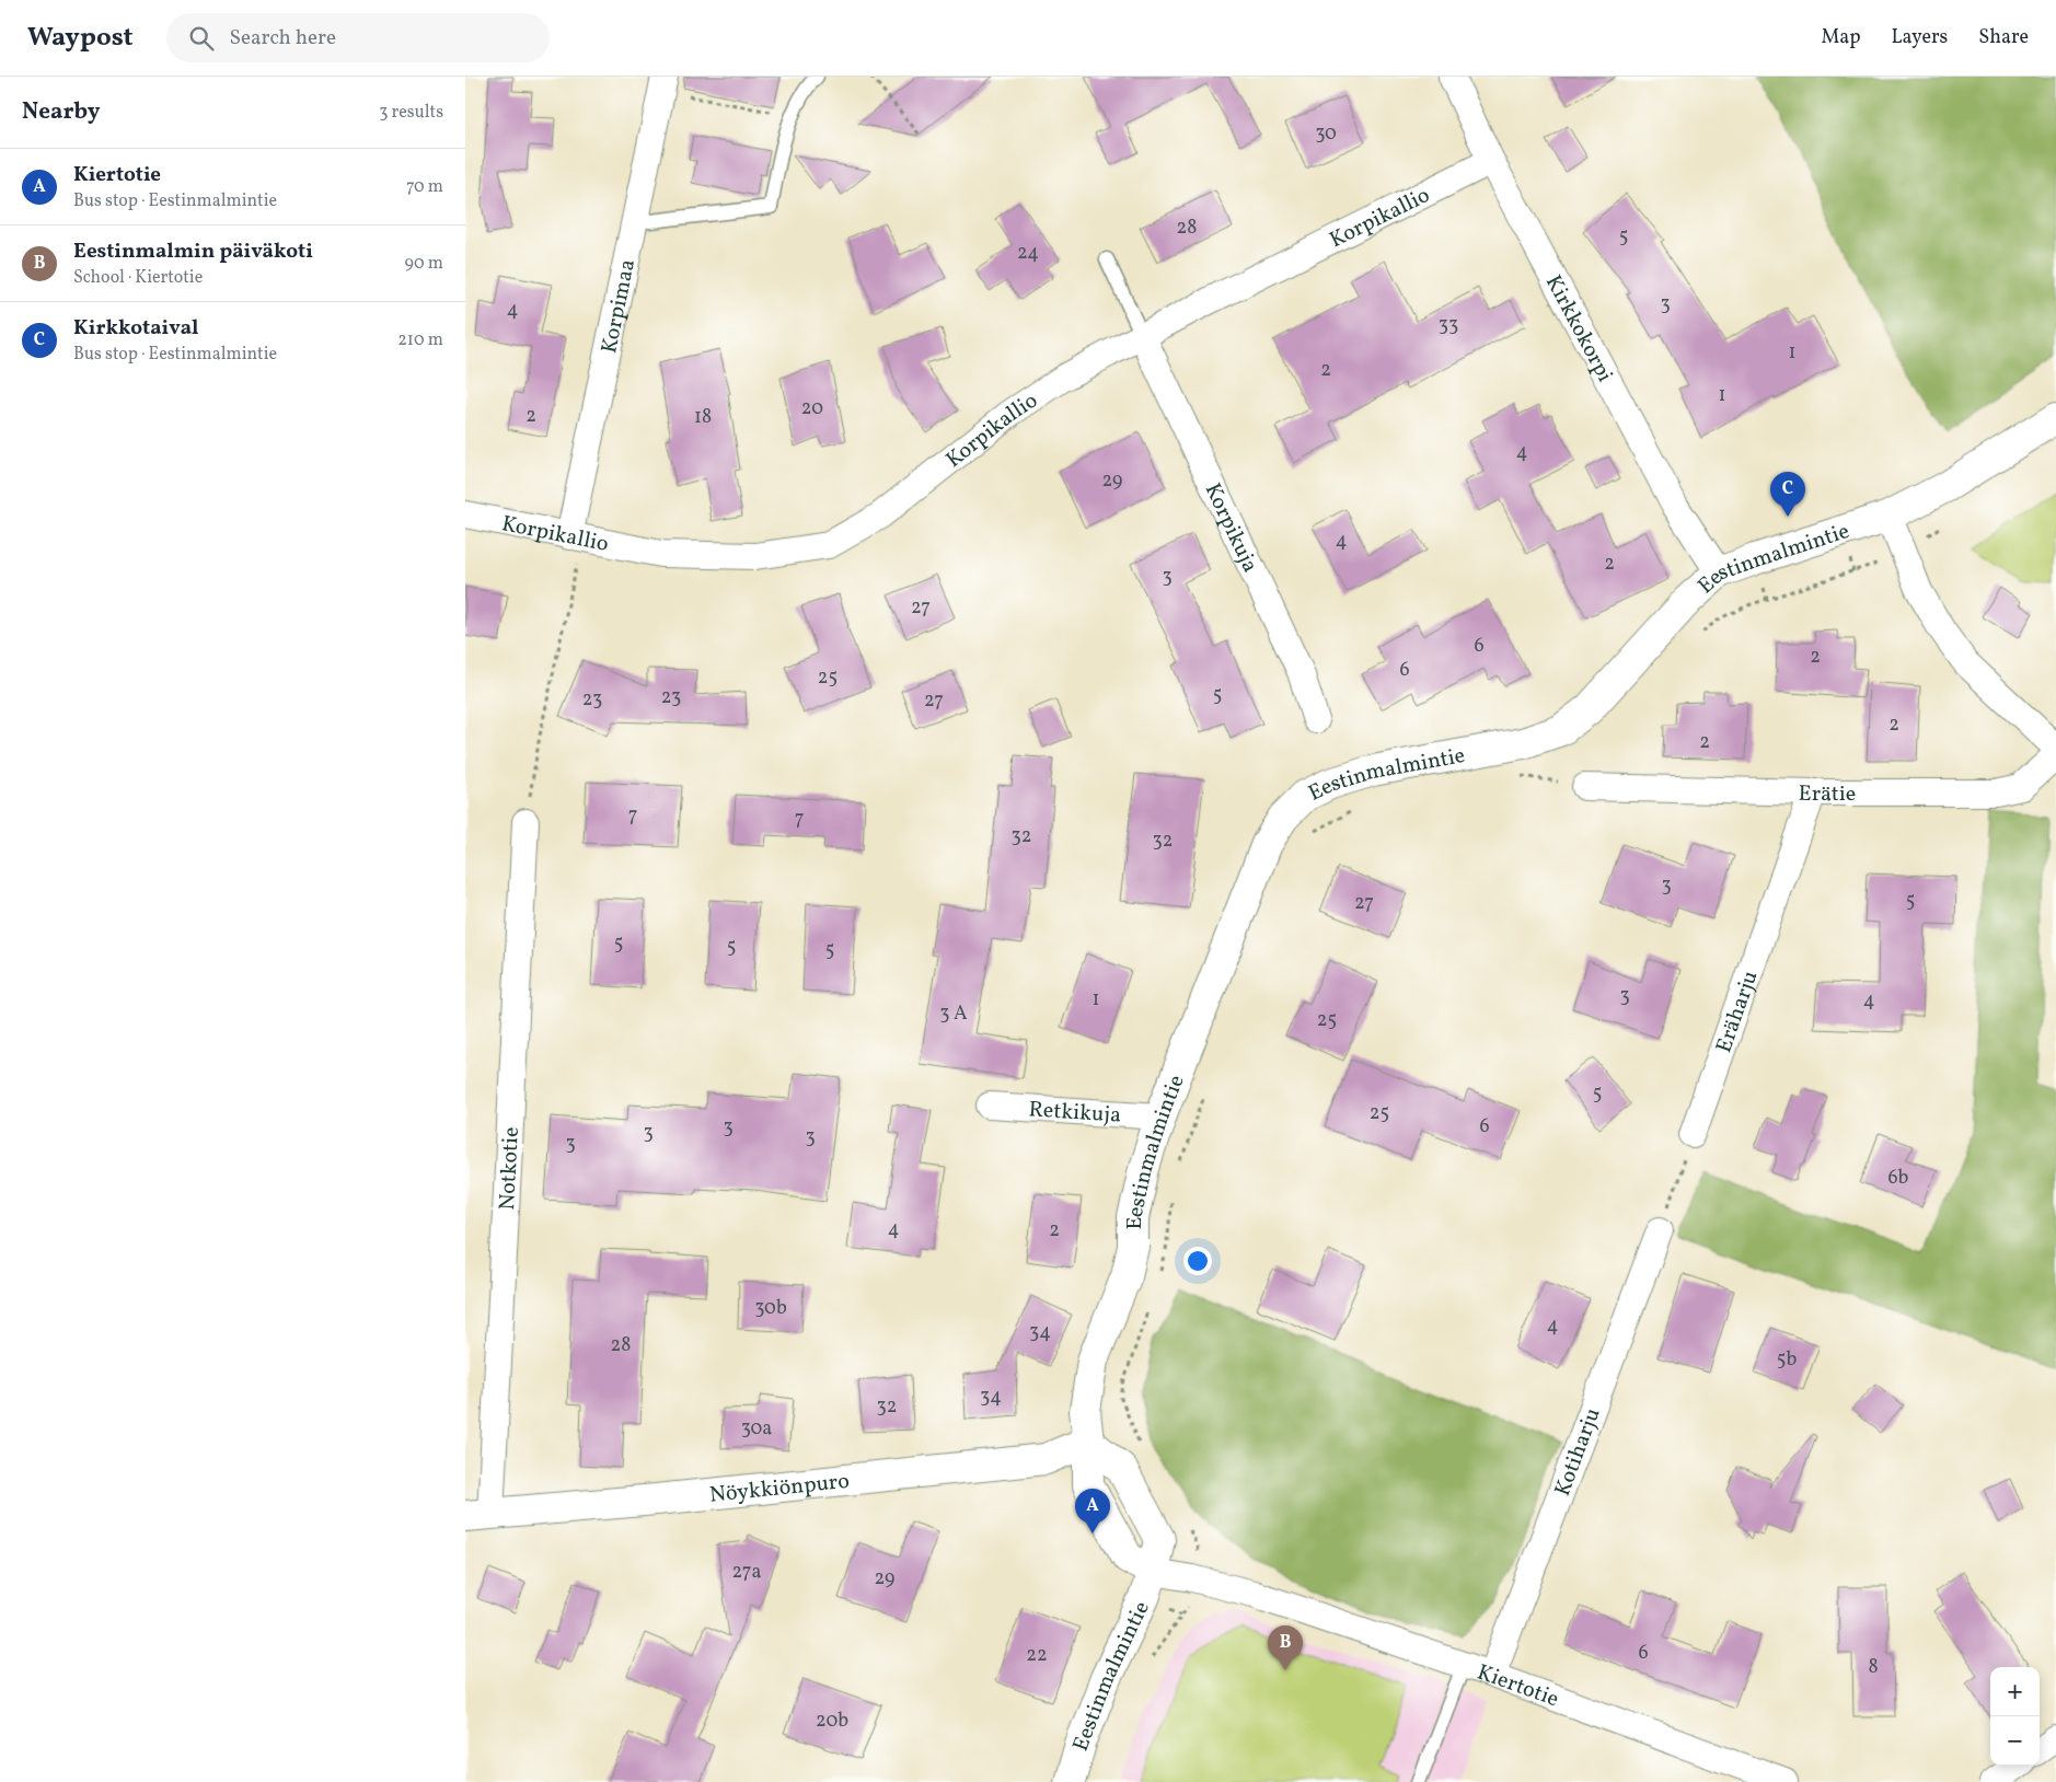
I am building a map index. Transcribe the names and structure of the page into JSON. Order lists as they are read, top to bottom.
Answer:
{
  "streets": {
    "street": [
      "Korpikallio",
      "Korpimaa",
      "Kirkkokorpi",
      "Korpikuja",
      "Eestinmalmintie",
      "Erätie",
      "Eräharju",
      "Retkikuja",
      "Notkotie",
      "Kotiharju",
      "Nöykkiönpuro",
      "Kiertotie"
    ]
  },
  "crossings": [
    ["Korpikallio", "Korpimaa"],
    ["Korpikallio", "Kirkkokorpi"],
    ["Korpikallio", "Korpikuja"],
    ["Kirkkokorpi", "Eestinmalmintie"],
    ["Eestinmalmintie", "Retkikuja"],
    ["Eestinmalmintie", "Nöykkiönpuro"],
    ["Eestinmalmintie", "Kiertotie"],
    ["Erätie", "Eräharju"],
    ["Notkotie", "Nöykkiönpuro"],
    ["Kotiharju", "Kiertotie"]
  ],
  "house_numbers": [
    "30",
    "28",
    "5",
    "24",
    "3",
    "4",
    "33",
    "1",
    "2",
    "1",
    "20",
    "2",
    "18",
    "4",
    "29",
    "4",
    "2",
    "3",
    "27",
    "6",
    "2",
    "6",
    "25",
    "5",
    "23",
    "23",
    "27",
    "2",
    "2",
    "7",
    "7",
    "32",
    "32",
    "3",
    "5",
    "27",
    "5",
    "5",
    "5",
    "3",
    "1",
    "4",
    "3 A",
    "25",
    "5",
    "25",
    "6",
    "3",
    "3",
    "3",
    "3",
    "6b",
    "4",
    "2",
    "30b",
    "4",
    "34",
    "28",
    "5b",
    "34",
    "32",
    "30a",
    "27a",
    "29",
    "6",
    "22",
    "8",
    "20b"
  ],
  "page": {
    "header": "Waypost",
    "search": "Search here",
    "nav": ["Map", "Layers", "Share"],
    "heading": ["Nearby", "3 results"],
    "list": [
      {
        "mark": "A",
        "name": "Kiertotie",
        "note": "Bus stop · Eestinmalmintie",
        "value": "70 m"
      },
      {
        "mark": "B",
        "name": "Eestinmalmin päiväkoti",
        "note": "School · Kiertotie",
        "value": "90 m"
      },
      {
        "mark": "C",
        "name": "Kirkkotaival",
        "note": "Bus stop · Eestinmalmintie",
        "value": "210 m"
      }
    ],
    "pins": ["C", "A", "B"],
    "map_buttons": ["+", "−"]
  }
}
